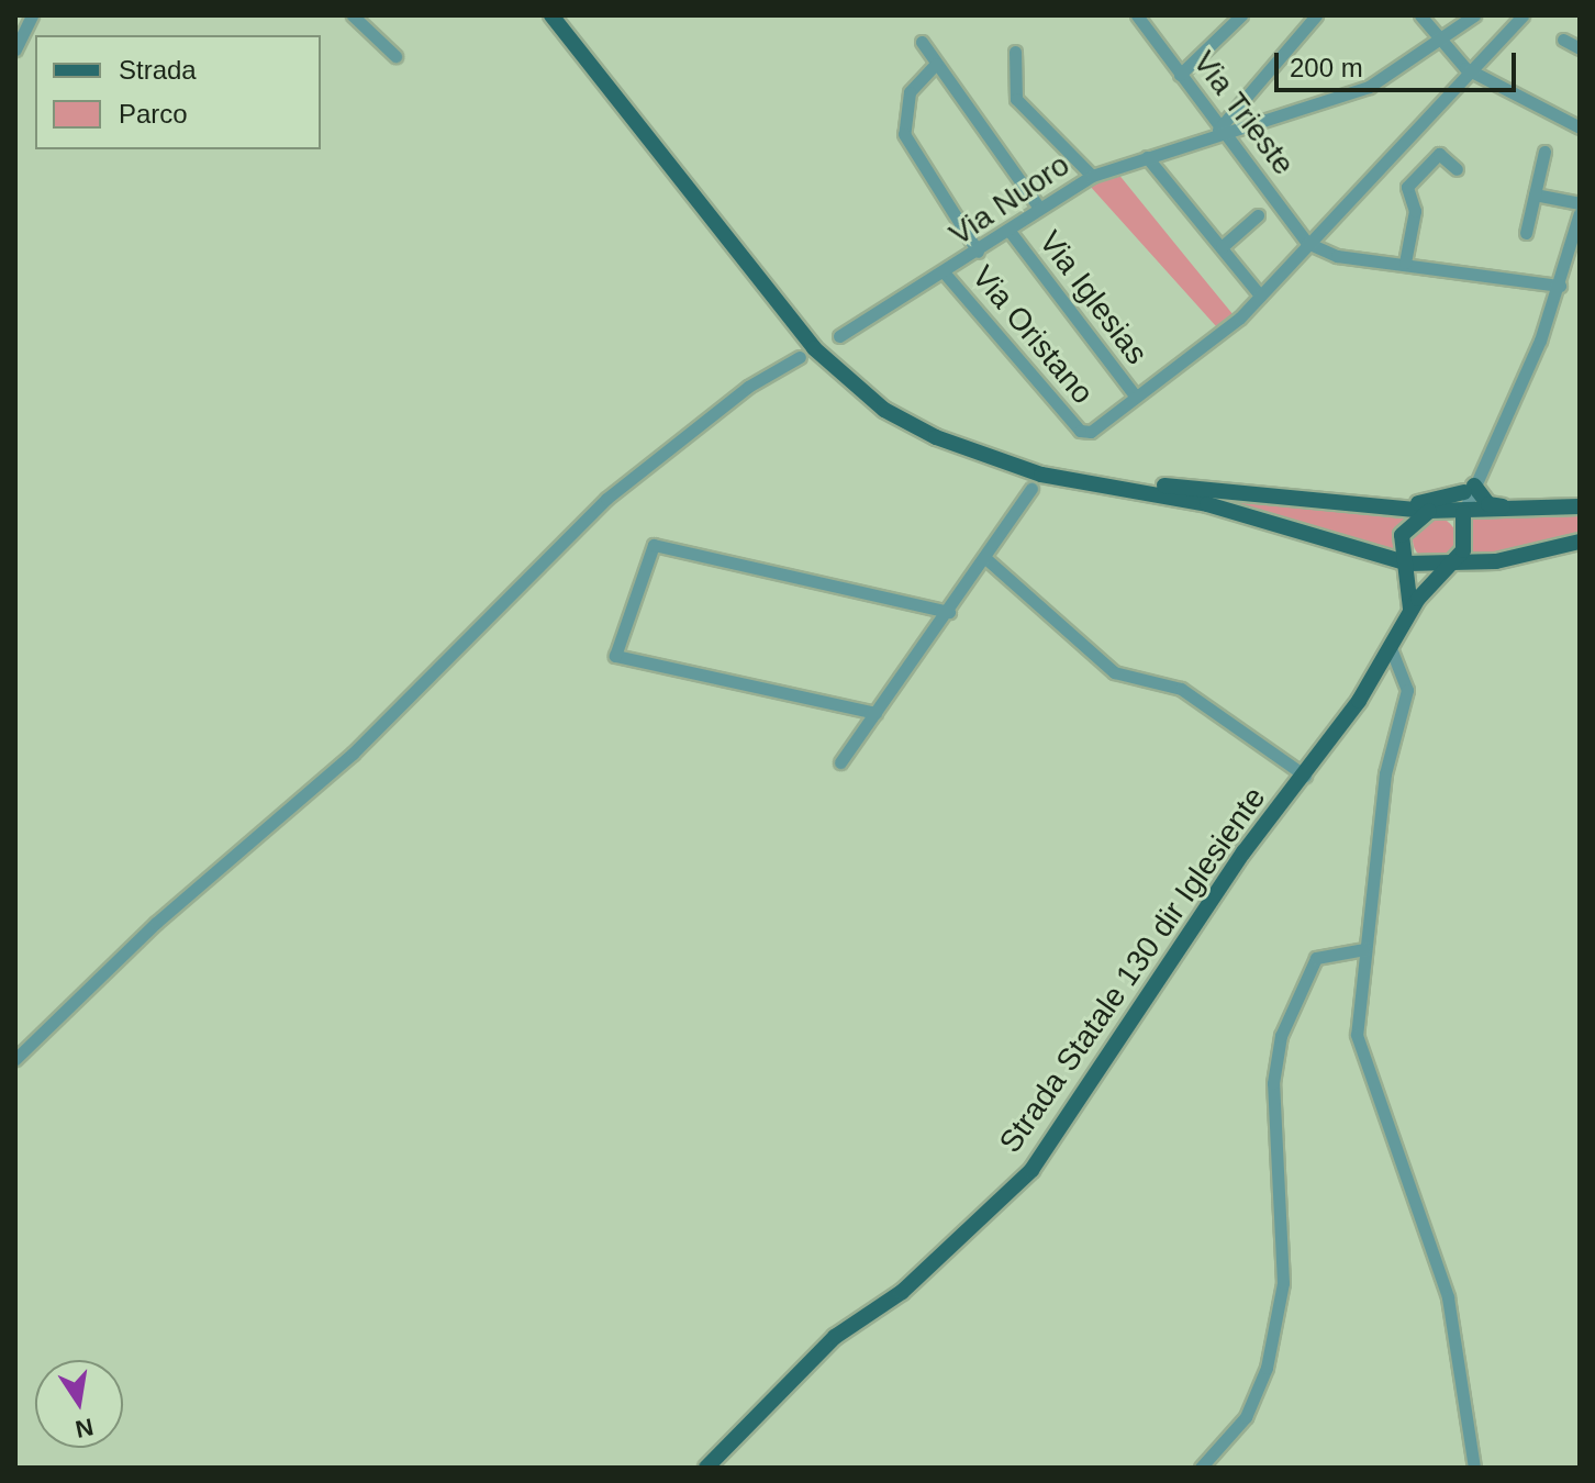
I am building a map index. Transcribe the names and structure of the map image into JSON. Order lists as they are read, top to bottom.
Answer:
{
  "streets": {
    "main road": ["Strada Statale 130 dir Iglesiente"],
    "street": [
      "Via Trieste",
      "Via Nuoro",
      "Via Iglesias",
      "Via Oristano"
    ]
  },
  "crossings": [
    ["Via Trieste", "Via Nuoro"],
    ["Via Nuoro", "Via Iglesias"],
    ["Via Nuoro", "Via Oristano"],
    ["Via Iglesias", "Via Oristano"]
  ],
  "legend": ["Strada", "Parco"],
  "scale_bar": "200 m",
  "north": "bottom"
}
